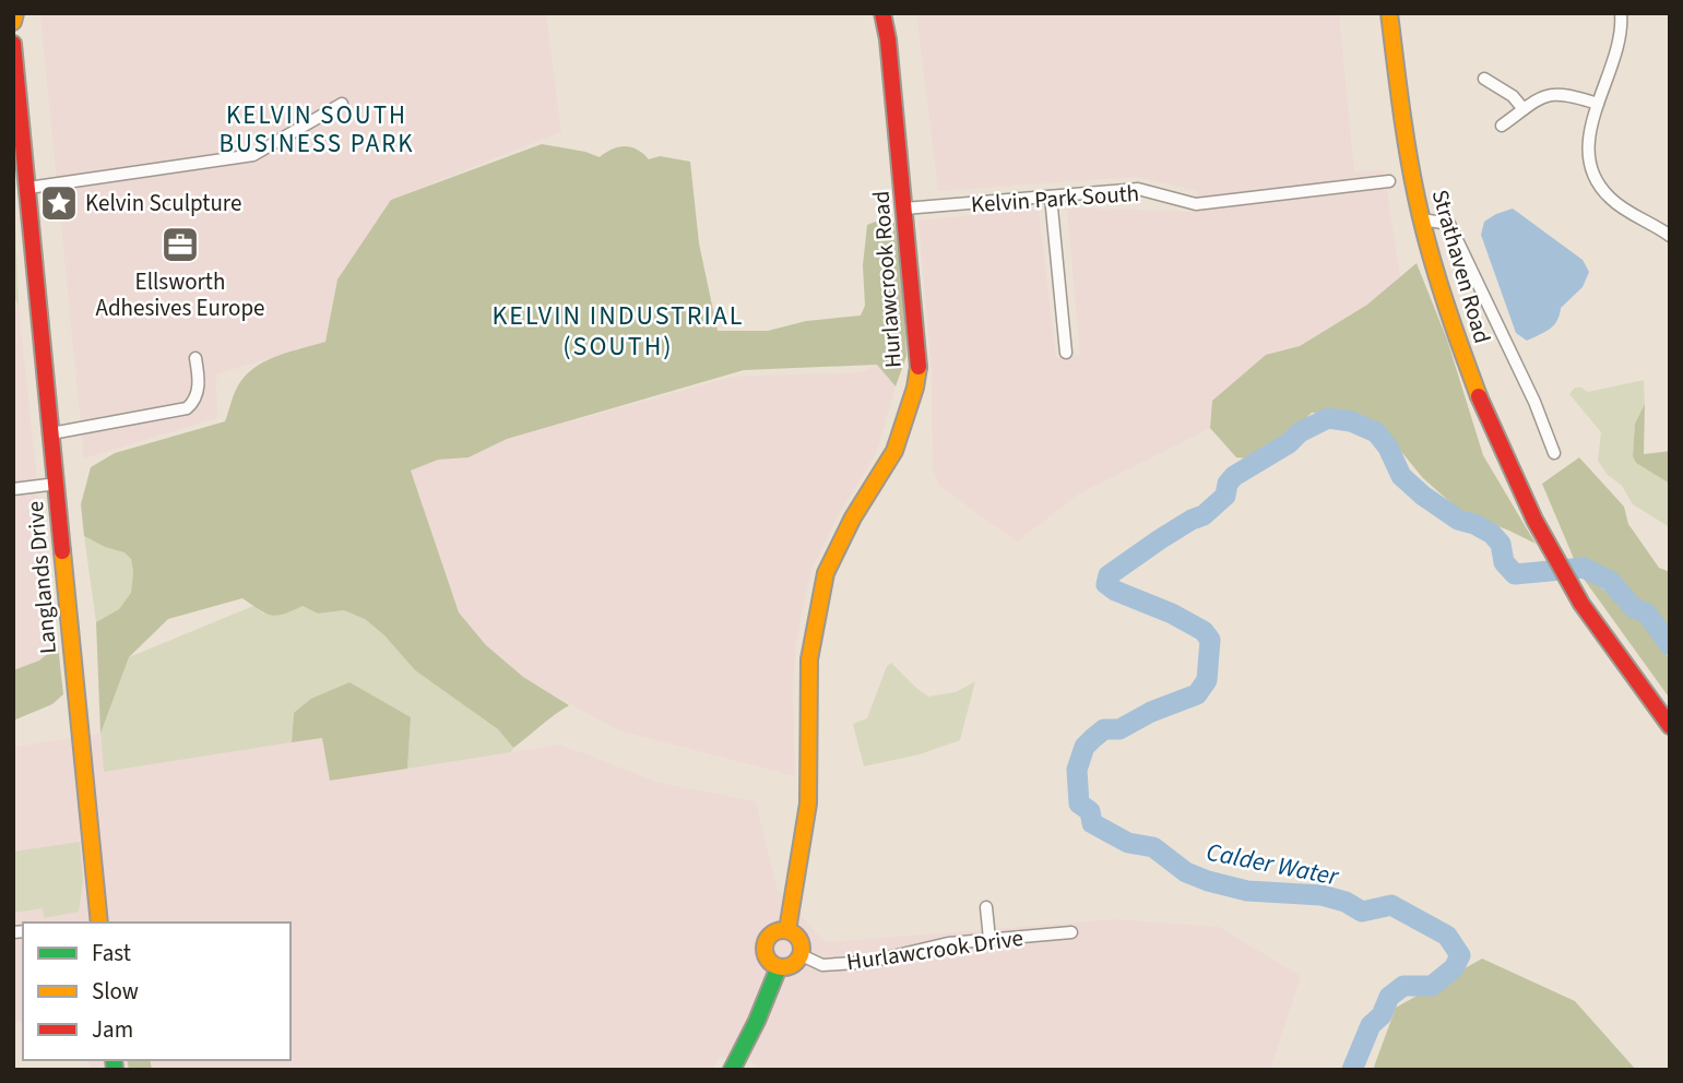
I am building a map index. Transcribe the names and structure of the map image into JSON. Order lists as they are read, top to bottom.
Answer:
{
  "streets": {
    "street": [
      "Kelvin Park South",
      "Strathaven Road",
      "Hurlawcrook Road",
      "Langlands Drive",
      "Hurlawcrook Drive"
    ]
  },
  "crossings": [
    ["Kelvin Park South", "Hurlawcrook Road"],
    ["Hurlawcrook Road", "Hurlawcrook Drive"]
  ],
  "districts": ["KELVIN SOUTH BUSINESS PARK", "KELVIN INDUSTRIAL (SOUTH)"],
  "water": ["Calder Water"],
  "places": {
    "place": ["Kelvin Sculpture"],
    "office": ["Ellsworth Adhesives Europe"]
  },
  "legend": ["Fast", "Slow", "Jam"]
}
